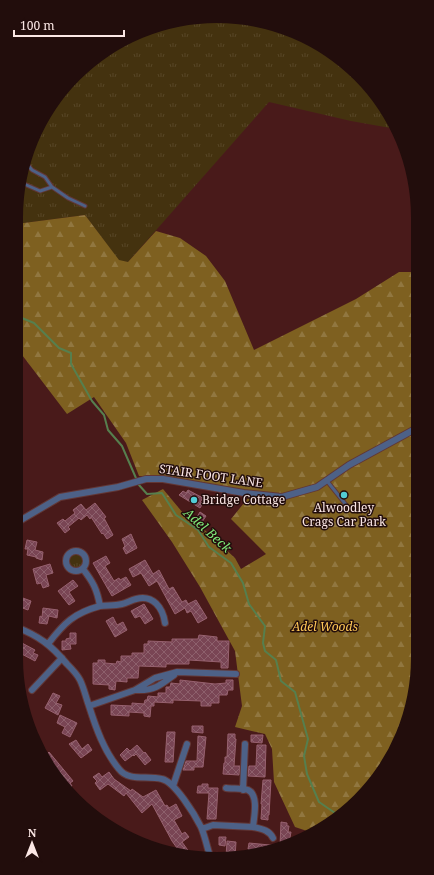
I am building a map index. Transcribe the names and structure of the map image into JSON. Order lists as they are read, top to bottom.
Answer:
{
  "streets": {
    "street": ["STAIR FOOT LANE"]
  },
  "water": ["Adel Beck"],
  "parks": ["Adel Woods"],
  "places": ["Alwoodley Crags Car Park", "Bridge Cottage"],
  "scale_bar": "100 m",
  "north": "top"
}
